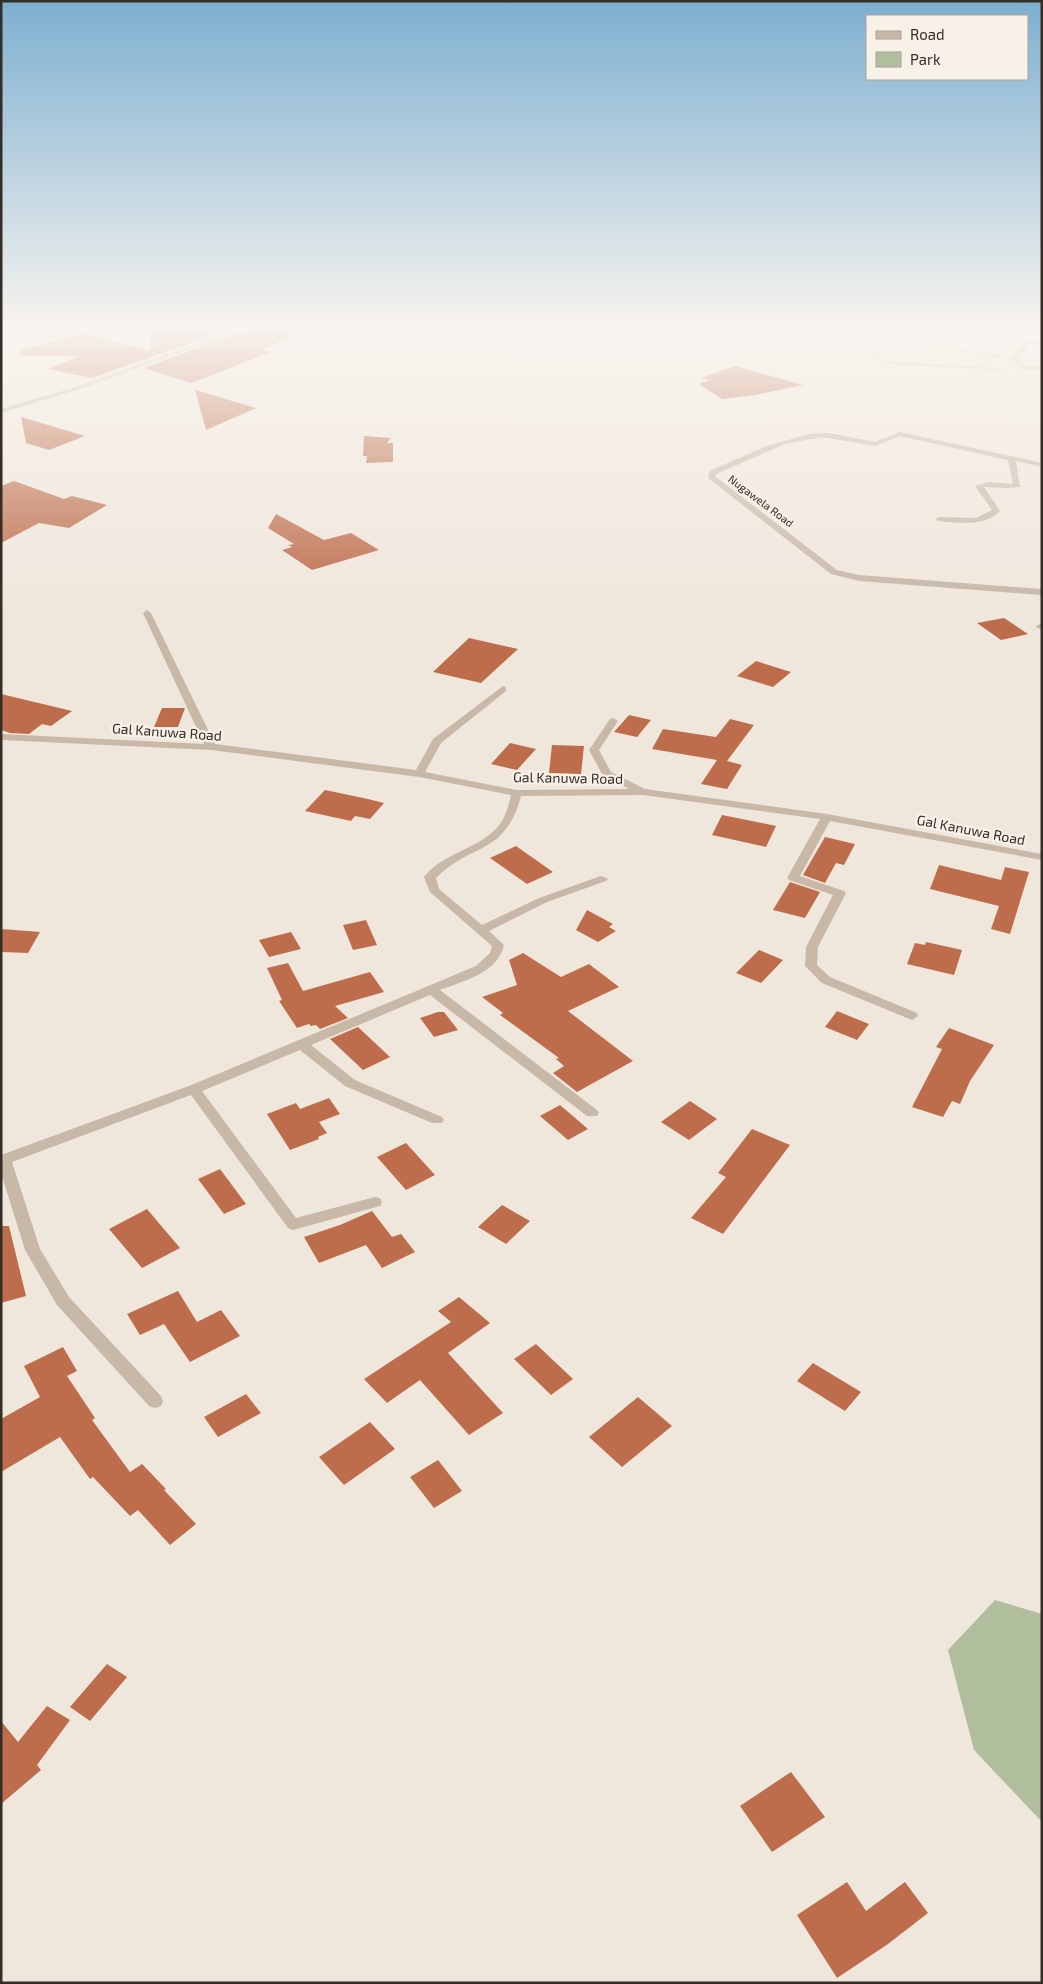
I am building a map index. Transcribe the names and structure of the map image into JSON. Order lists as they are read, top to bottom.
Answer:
{
  "streets": {
    "street": ["Nugawela Road", "Gal Kanuwa Road"]
  },
  "legend": ["Road", "Park"]
}
